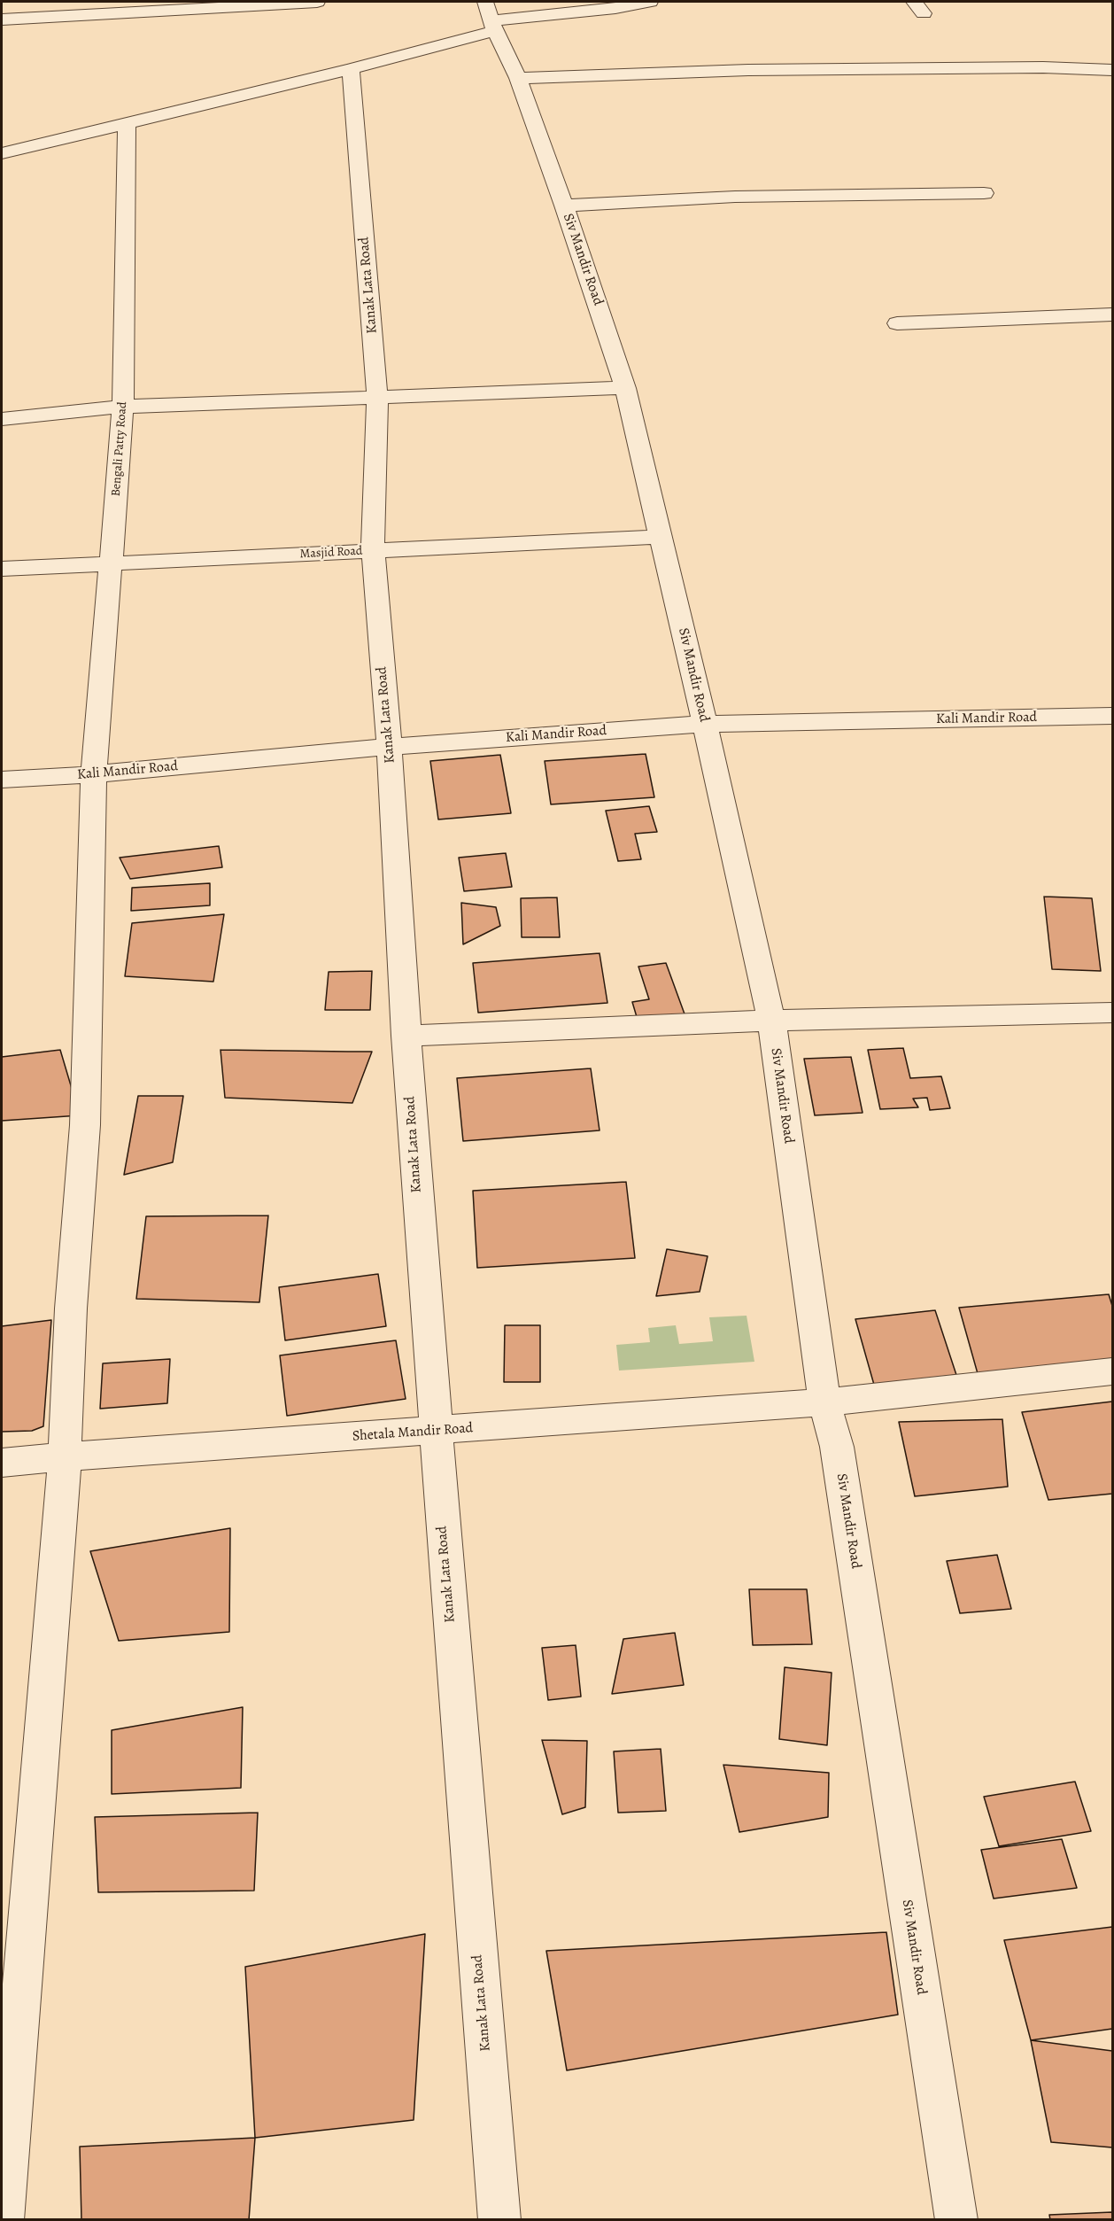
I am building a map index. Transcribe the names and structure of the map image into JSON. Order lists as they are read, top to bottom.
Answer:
{
  "streets": {
    "street": [
      "Siv Mandir Road",
      "Kanak Lata Road",
      "Bengali Patty Road",
      "Masjid Road",
      "Kali Mandir Road",
      "Shetala Mandir Road"
    ]
  },
  "crossings": [
    ["Siv Mandir Road", "Masjid Road"],
    ["Siv Mandir Road", "Kali Mandir Road"],
    ["Siv Mandir Road", "Shetala Mandir Road"],
    ["Kanak Lata Road", "Masjid Road"],
    ["Kanak Lata Road", "Kali Mandir Road"],
    ["Kanak Lata Road", "Shetala Mandir Road"],
    ["Bengali Patty Road", "Masjid Road"],
    ["Bengali Patty Road", "Kali Mandir Road"],
    ["Bengali Patty Road", "Shetala Mandir Road"]
  ]
}
